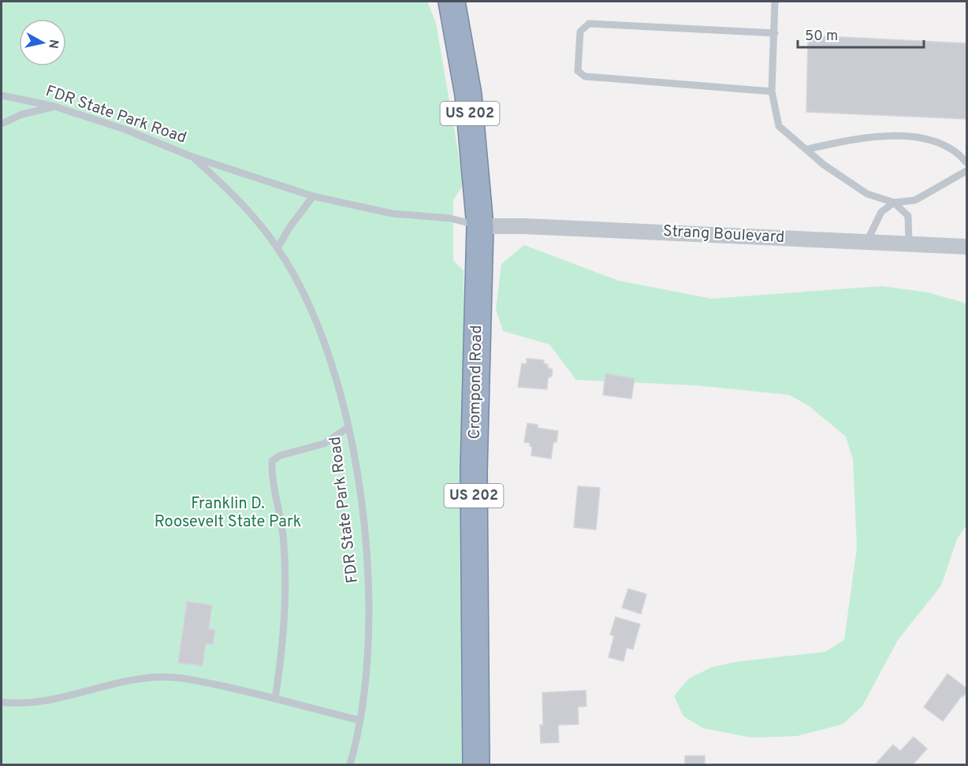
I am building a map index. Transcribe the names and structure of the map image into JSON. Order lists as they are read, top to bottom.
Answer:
{
  "streets": {
    "highway": ["US 202", "Crompond Road"],
    "street": ["Strang Boulevard"],
    "lane": ["FDR State Park Road"]
  },
  "crossings": [
    ["FDR State Park Road", "Strang Boulevard"],
    ["FDR State Park Road", "Crompond Road"],
    ["Strang Boulevard", "Crompond Road"]
  ],
  "parks": ["Franklin D. Roosevelt State Park"],
  "scale_bar": "50 m",
  "north": "right"
}
